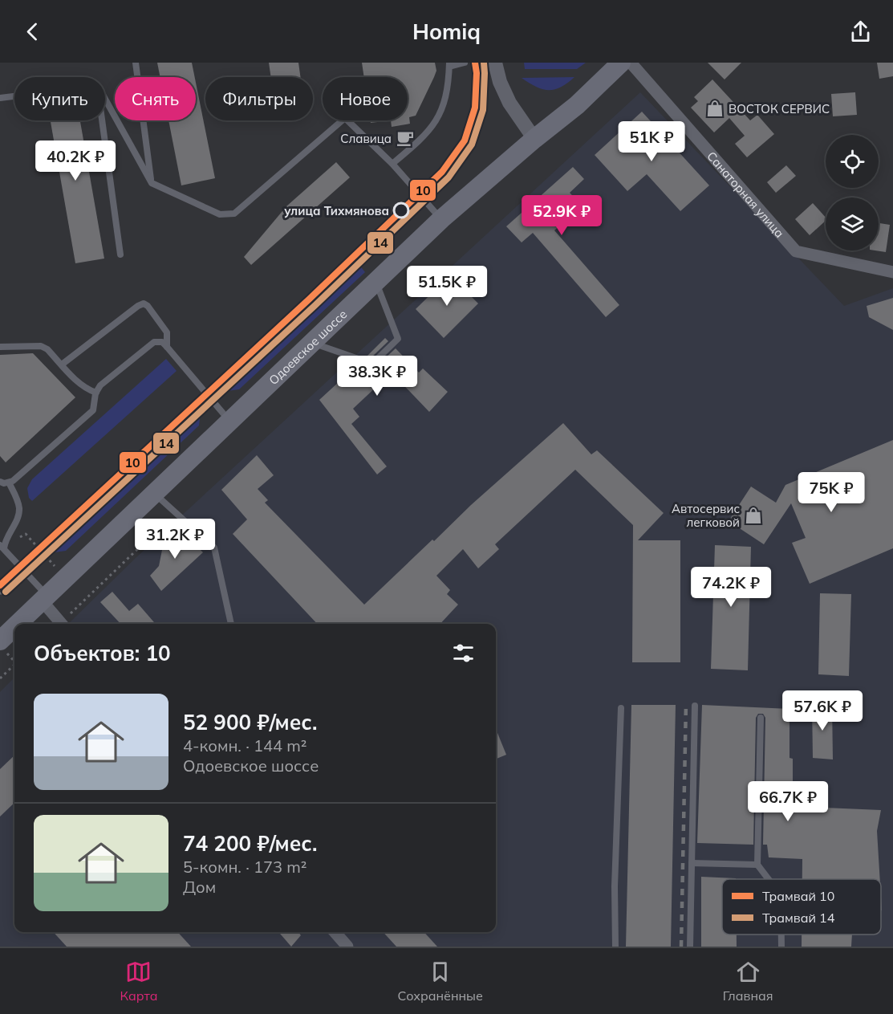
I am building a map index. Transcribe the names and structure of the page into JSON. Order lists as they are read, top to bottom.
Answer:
{
  "streets": {
    "main road": ["Одоевское шоссе"],
    "street": ["Санаторная улица"]
  },
  "places": {
    "shop": ["ВОСТОК СЕРВИС", "Автосервис легковой"],
    "cafe": ["Славица"],
    "other": ["улица Тихмянова"]
  },
  "lines": ["tram line 10", "tram line 14"],
  "legend": ["Трамвай 10", "Трамвай 14"],
  "page": {
    "header": "Homiq",
    "chip": [
      "Купить",
      "Снять",
      "Фильтры",
      "Новое"
    ],
    "price": [
      "51K ₽",
      "40.2K ₽",
      "52.9K ₽",
      "51.5K ₽",
      "38.3K ₽",
      "75K ₽",
      "31.2K ₽",
      "74.2K ₽",
      "57.6K ₽",
      "66.7K ₽"
    ],
    "heading": "Объектов: 10",
    "list": [
      {
        "name": "52 900 ₽/мес.",
        "note": "4-комн. · 144 m² · Одоевское шоссе"
      },
      {
        "name": "74 200 ₽/мес.",
        "note": "5-комн. · 173 m² · Дом"
      }
    ],
    "tabs": ["Карта", "Сохранённые", "Главная"]
  }
}
